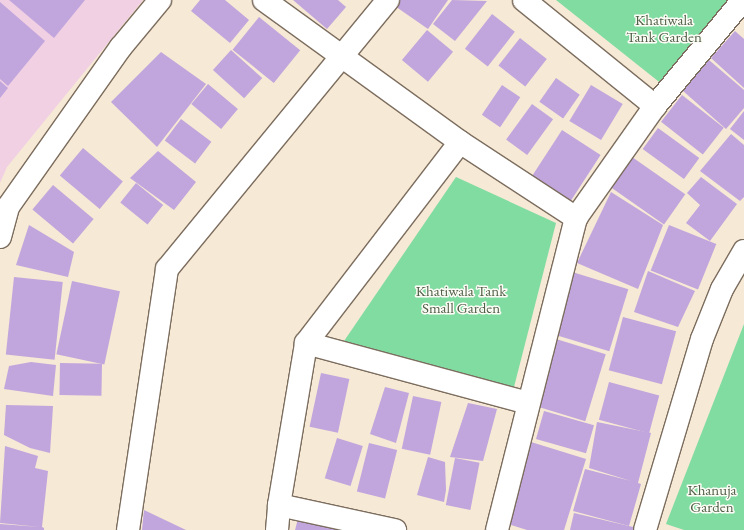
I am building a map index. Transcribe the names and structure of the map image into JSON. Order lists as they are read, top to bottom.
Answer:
{
  "parks": ["Khatiwala Tank Garden", "Khatiwala Tank Small Garden", "Khanuja Garden"]
}
